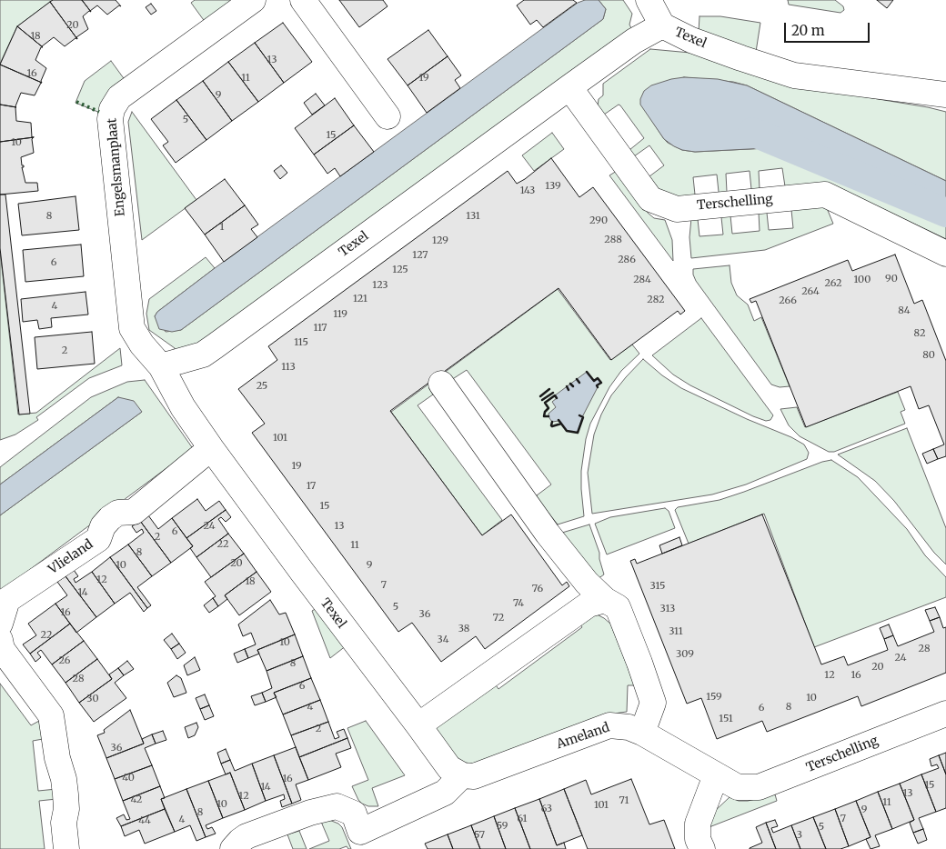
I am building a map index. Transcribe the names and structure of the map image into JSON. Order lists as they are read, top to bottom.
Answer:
{
  "streets": {
    "street": [
      "Texel",
      "Engelsmanplaat",
      "Terschelling",
      "Vlieland",
      "Ameland"
    ]
  },
  "crossings": [
    ["Texel", "Engelsmanplaat"],
    ["Texel", "Terschelling"],
    ["Texel", "Vlieland"],
    ["Terschelling", "Ameland"]
  ],
  "house_numbers": [
    "20",
    "18",
    "13",
    "16",
    "11",
    "19",
    "9",
    "5",
    "15",
    "10",
    "139",
    "143",
    "8",
    "131",
    "290",
    "1",
    "288",
    "129",
    "127",
    "286",
    "6",
    "125",
    "90",
    "284",
    "100",
    "262",
    "123",
    "264",
    "121",
    "282",
    "266",
    "4",
    "84",
    "119",
    "117",
    "82",
    "115",
    "2",
    "80",
    "113",
    "25",
    "101",
    "19",
    "17",
    "15",
    "24",
    "13",
    "6",
    "2",
    "22",
    "11",
    "8",
    "20",
    "10",
    "9",
    "12",
    "18",
    "7",
    "315",
    "76",
    "14",
    "74",
    "5",
    "313",
    "16",
    "36",
    "72",
    "38",
    "311",
    "22",
    "34",
    "10",
    "28",
    "309",
    "24",
    "26",
    "8",
    "20",
    "12",
    "16",
    "28",
    "6",
    "159",
    "10",
    "30",
    "4",
    "8",
    "6",
    "151",
    "2",
    "36",
    "40",
    "16",
    "15",
    "14",
    "13",
    "12",
    "42",
    "71",
    "11",
    "10",
    "101",
    "63",
    "9",
    "8",
    "61",
    "7",
    "4",
    "44",
    "59",
    "5",
    "57",
    "3"
  ],
  "scale_bar": "20 m"
}
